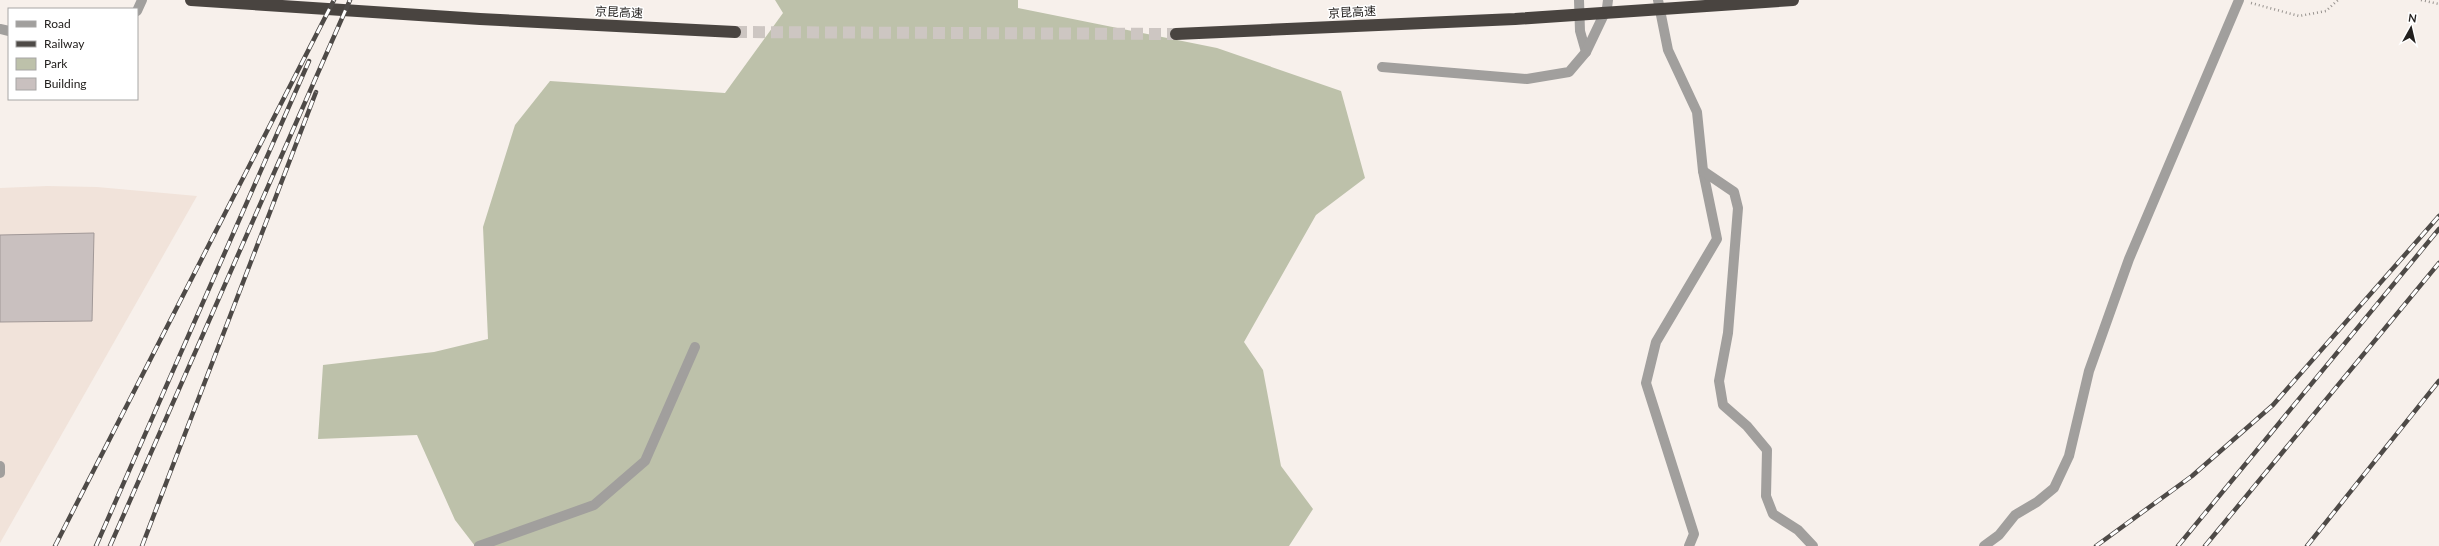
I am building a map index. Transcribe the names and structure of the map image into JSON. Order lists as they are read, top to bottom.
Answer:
{
  "streets": {
    "highway": ["京昆高速"]
  },
  "legend": [
    "Road",
    "Railway",
    "Park",
    "Building"
  ],
  "north": "top"
}
